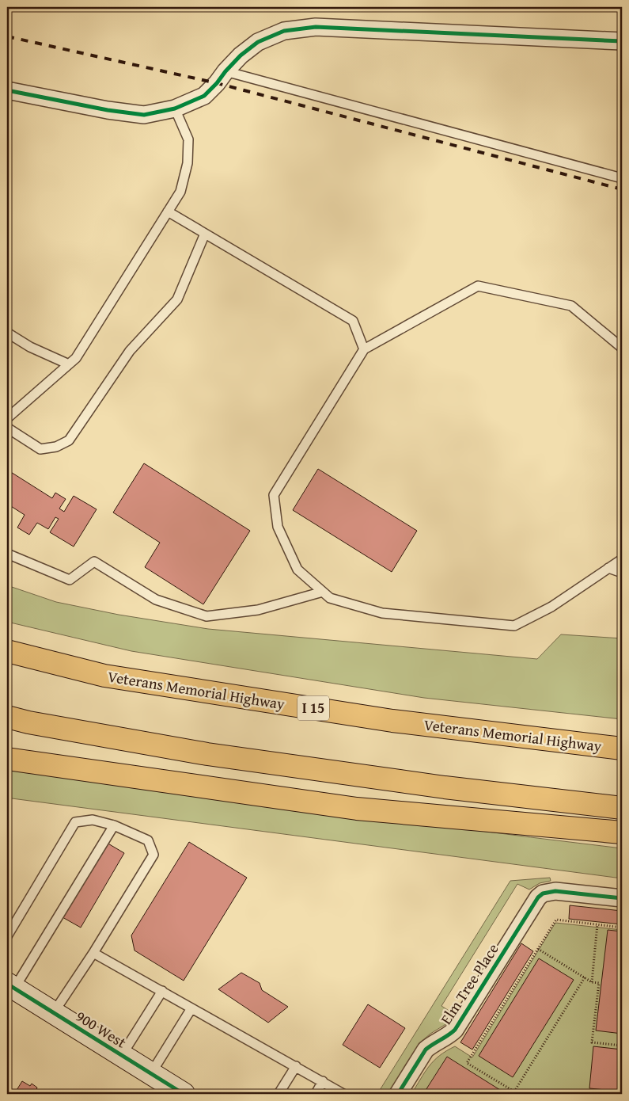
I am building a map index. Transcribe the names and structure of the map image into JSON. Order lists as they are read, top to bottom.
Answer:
{
  "streets": {
    "highway": ["Veterans Memorial Highway", "I 15"],
    "main road": ["900 West"],
    "street": ["Elm Tree Place"]
  }
}
